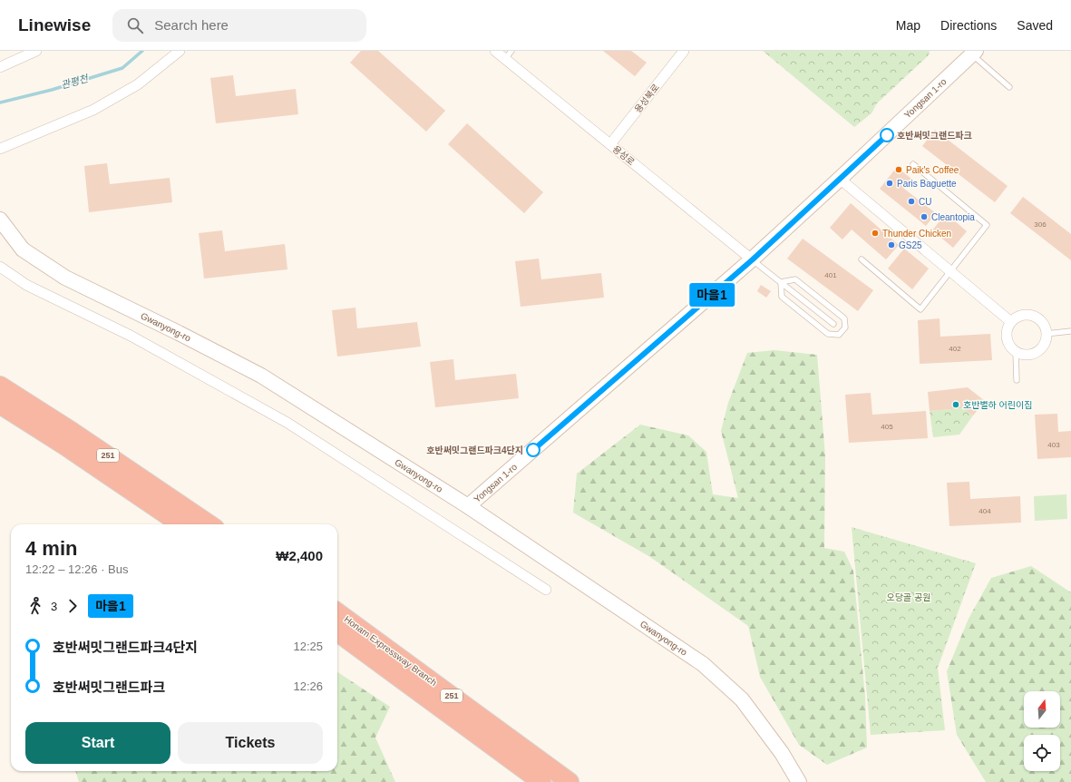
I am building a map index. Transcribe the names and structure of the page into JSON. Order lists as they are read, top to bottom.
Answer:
{
  "streets": {
    "highway": ["251", "Honam Expressway Branch"],
    "main road": ["Yongsan 1-ro", "Gwanyong-ro"],
    "street": ["용성북로", "용성로"]
  },
  "crossings": [
    ["용성북로", "용성로"],
    ["Yongsan 1-ro", "용성로"],
    ["Yongsan 1-ro", "Gwanyong-ro"]
  ],
  "water": ["관평천"],
  "parks": ["오당골 공원"],
  "places": [
    "호반써밋그랜드파크",
    "Paik's Coffee",
    "Paris Baguette",
    "CU",
    "Cleantopia",
    "Thunder Chicken",
    "GS25",
    "호반별하 어린이집",
    "호반써밋그랜드파크4단지"
  ],
  "lines": ["bus line 마을1"],
  "house_numbers": [
    "306",
    "401",
    "402",
    "405",
    "403",
    "404"
  ],
  "north": "top",
  "page": {
    "header": "Linewise",
    "search": "Search here",
    "nav": ["Map", "Directions", "Saved"],
    "on_map": "마을1",
    "heading": ["4 min", "12:22 – 12:26 · Bus", "₩2,400"],
    "legs": ["3", "마을1"],
    "list": [
      {
        "name": "호반써밋그랜드파크4단지",
        "value": "12:25"
      },
      {
        "name": "호반써밋그랜드파크",
        "value": "12:26"
      }
    ],
    "buttons": ["Start", "Tickets"]
  }
}
